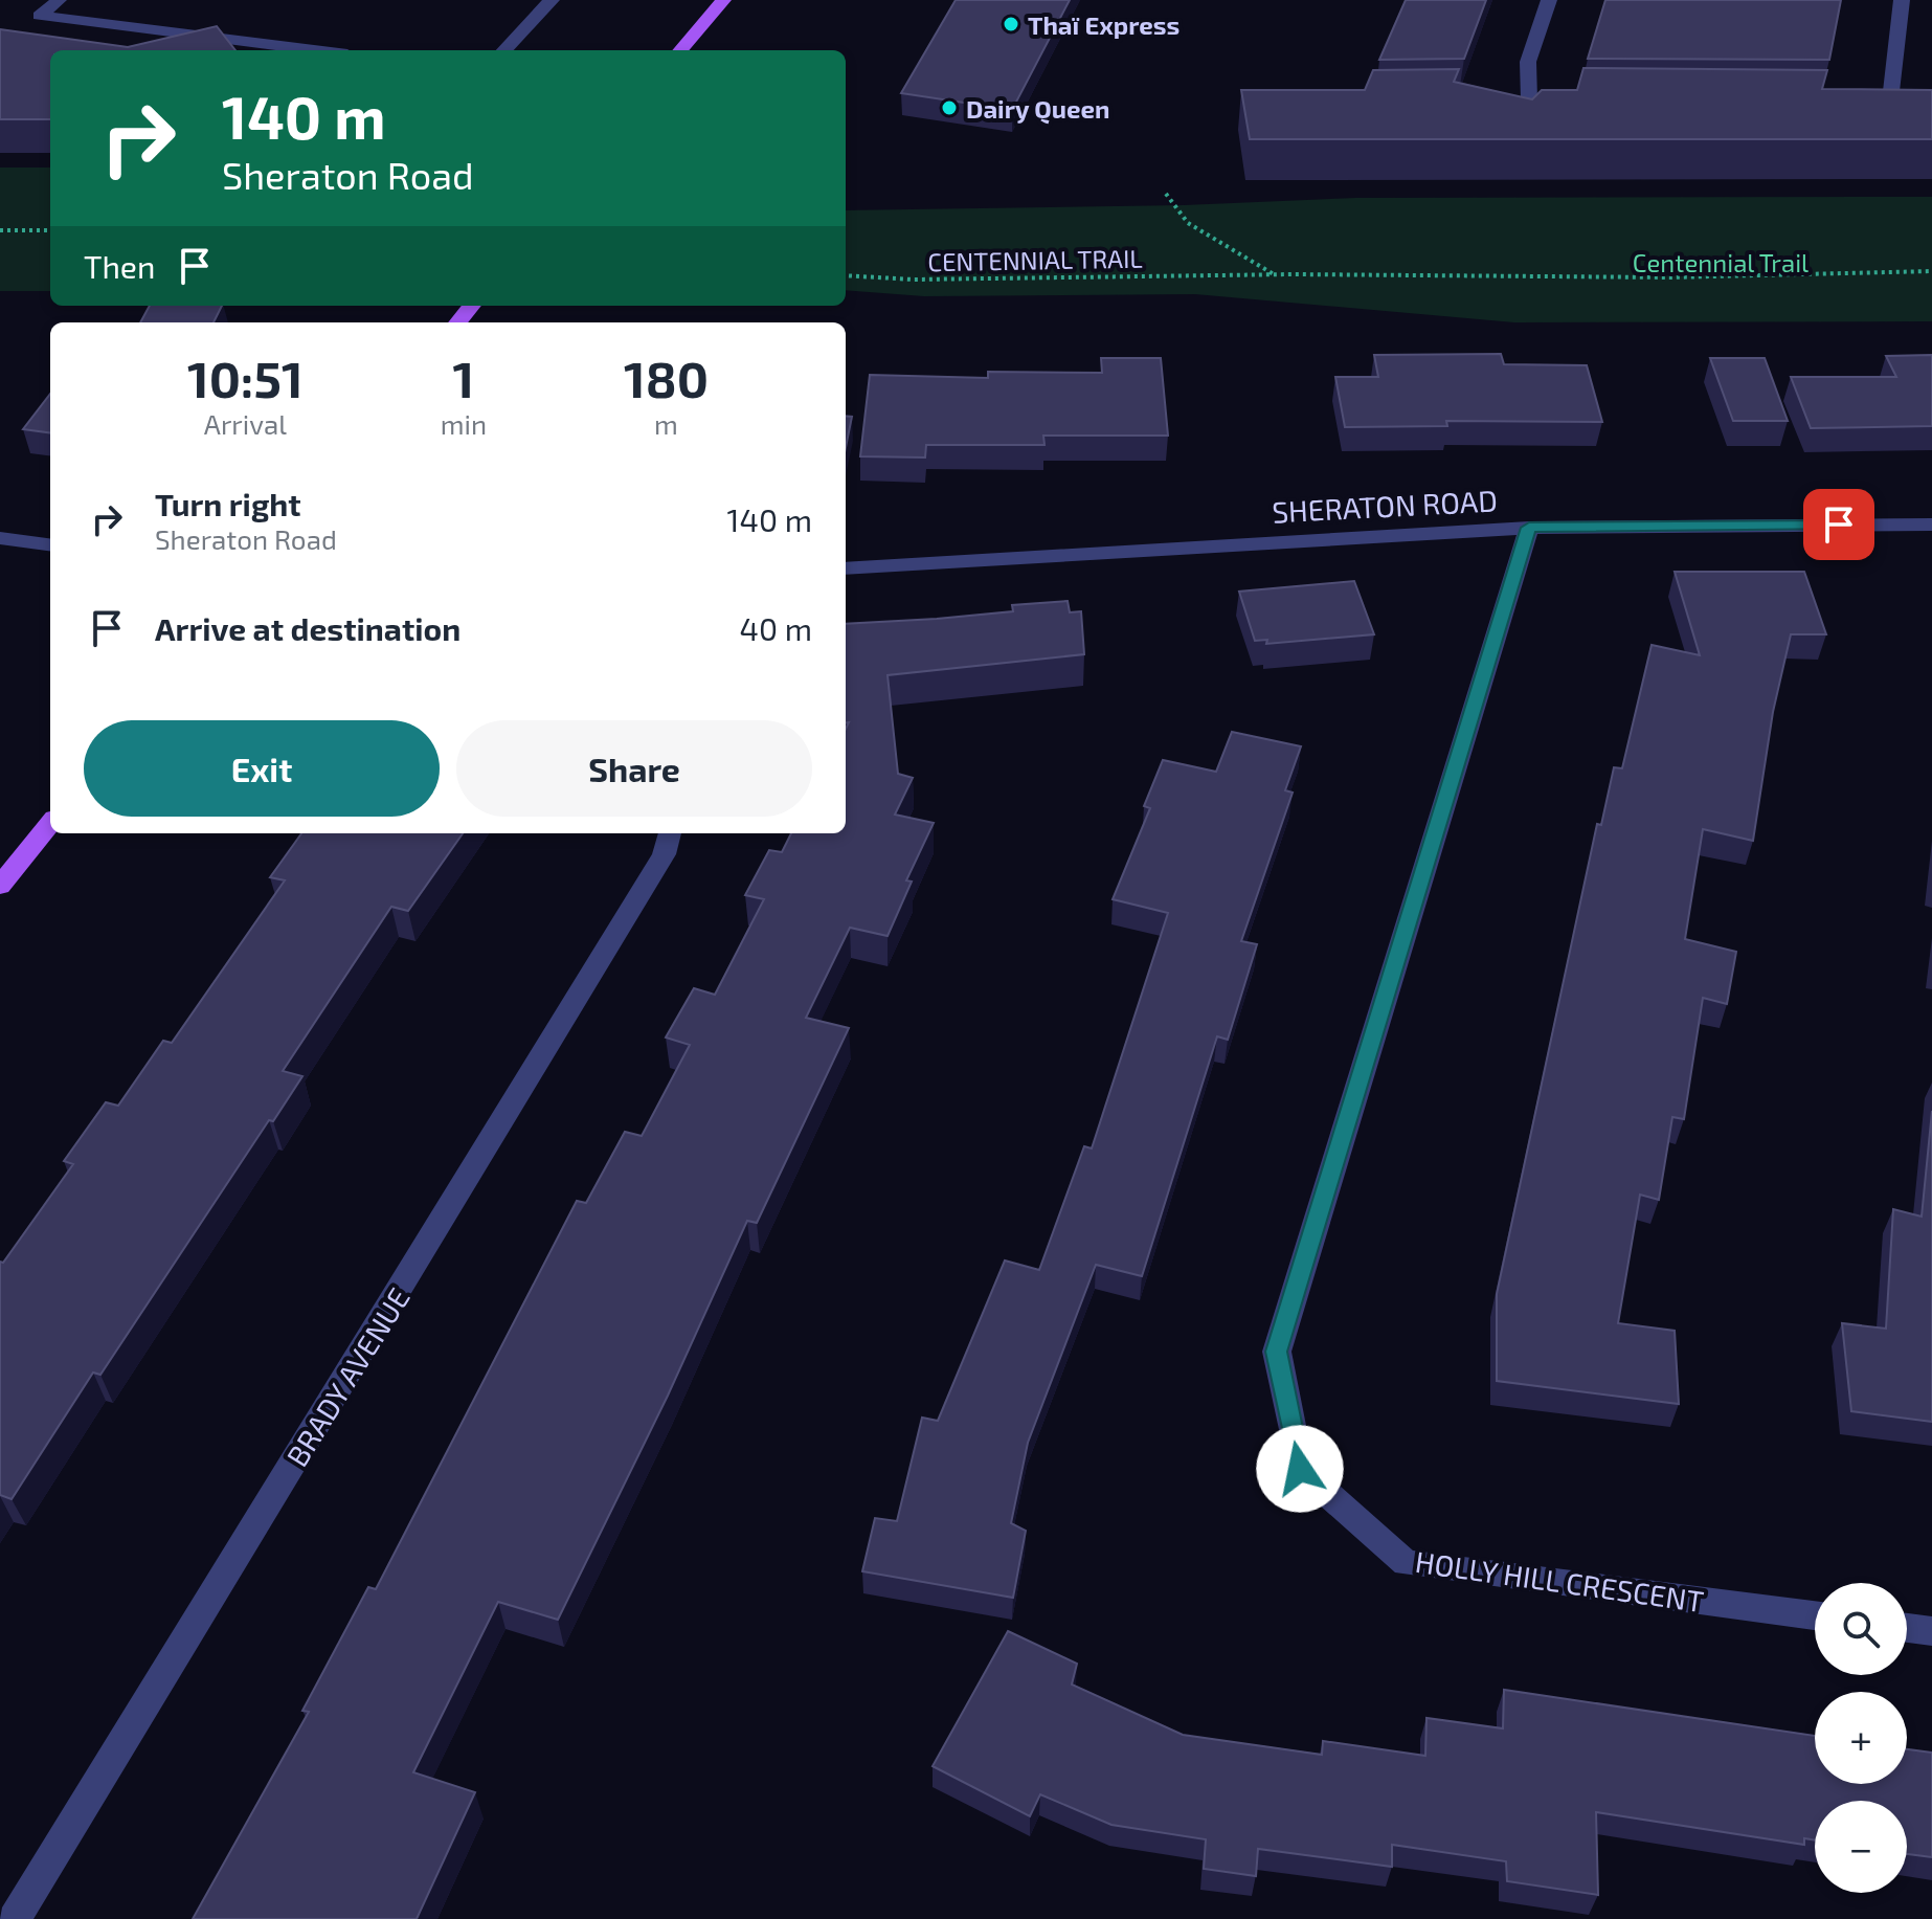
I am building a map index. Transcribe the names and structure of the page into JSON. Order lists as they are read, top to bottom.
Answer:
{
  "streets": {
    "street": ["SHERATON ROAD", "BRADY AVENUE", "HOLLY HILL CRESCENT"],
    "path": ["CENTENNIAL TRAIL"]
  },
  "crossings": [
    ["SHERATON ROAD", "HOLLY HILL CRESCENT"]
  ],
  "parks": ["Centennial Trail"],
  "places": ["Thaï Express", "Dairy Queen"],
  "page": {
    "turn": ["140 m", "Sheraton Road"],
    "then": "Then",
    "eta": [
      "10:51",
      "Arrival",
      "1",
      "min",
      "180",
      "m"
    ],
    "list": [
      {
        "name": "Turn right",
        "note": "Sheraton Road",
        "value": "140 m"
      },
      {
        "name": "Arrive at destination",
        "value": "40 m"
      }
    ],
    "buttons": ["Exit", "Share"],
    "map_buttons": ["+", "−"]
  }
}
